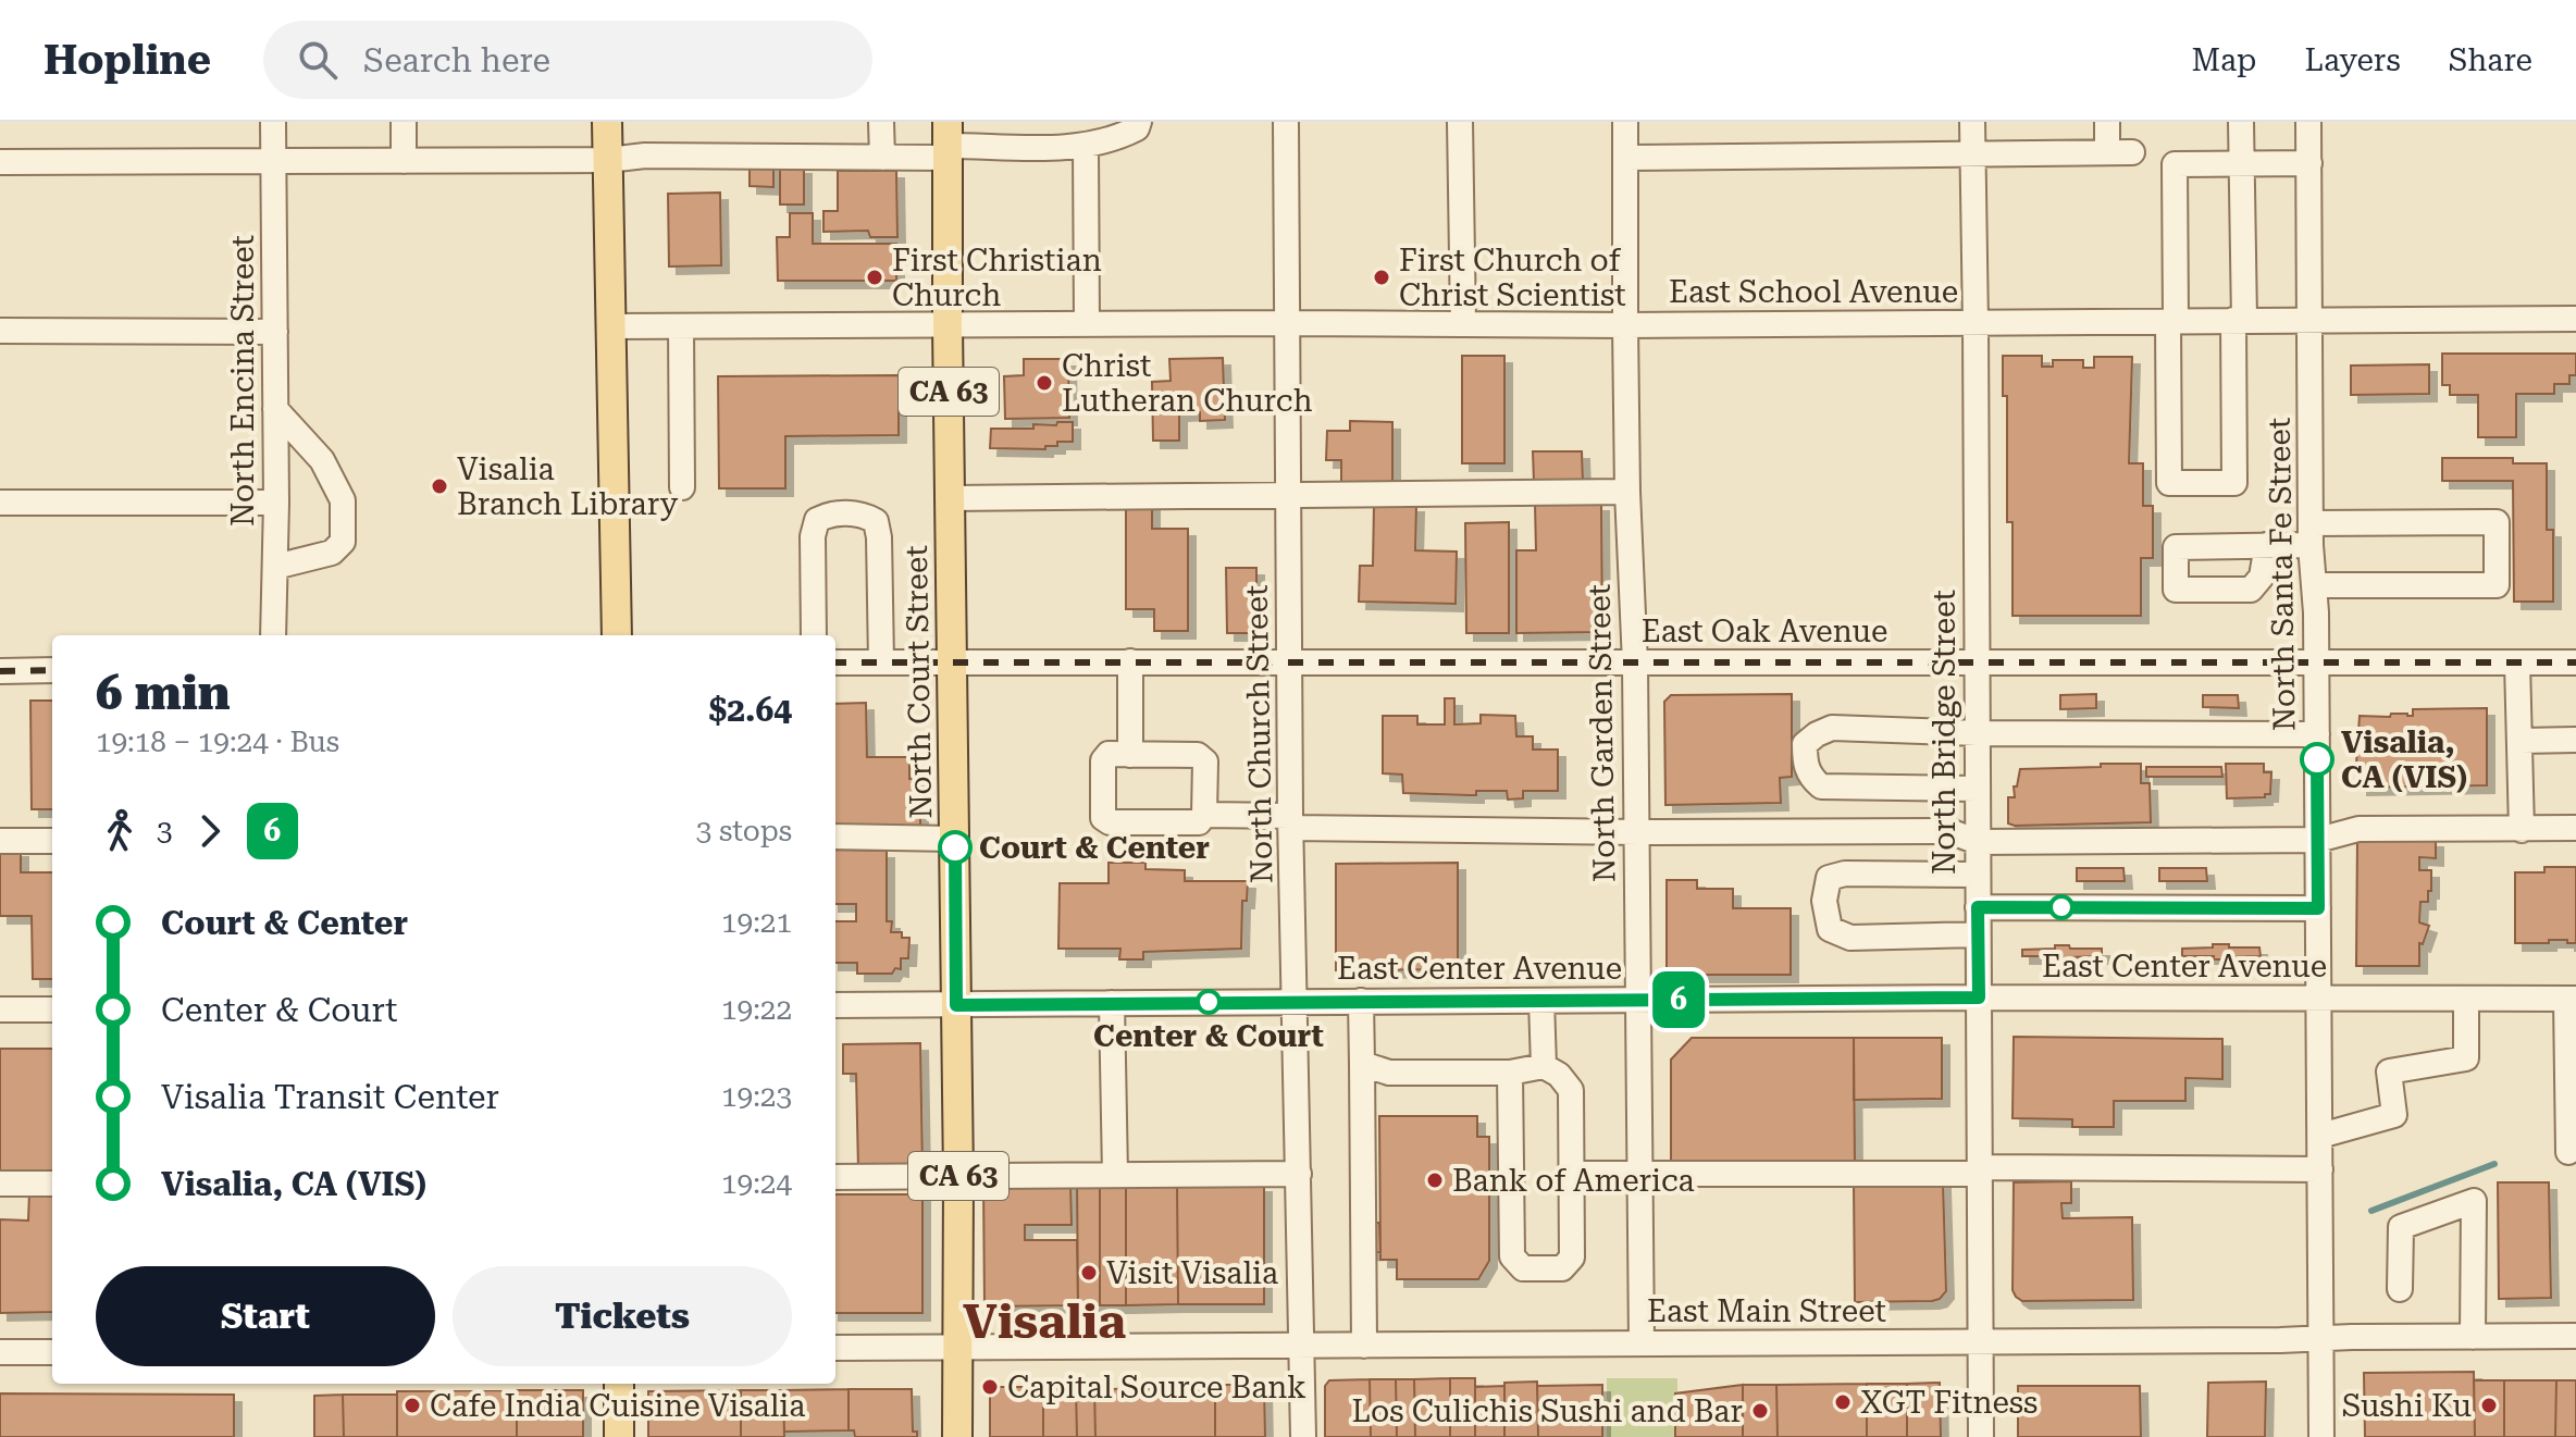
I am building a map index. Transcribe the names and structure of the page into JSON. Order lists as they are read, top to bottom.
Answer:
{
  "streets": {
    "main road": ["CA 63", "North Court Street"],
    "street": [
      "East School Avenue",
      "North Encina Street",
      "North Santa Fe Street",
      "East Oak Avenue",
      "North Bridge Street",
      "North Garden Street",
      "North Church Street",
      "East Center Avenue",
      "East Main Street"
    ]
  },
  "crossings": [
    ["East School Avenue", "North Santa Fe Street"],
    ["East School Avenue", "North Court Street"],
    ["East School Avenue", "North Bridge Street"],
    ["East School Avenue", "North Garden Street"],
    ["East School Avenue", "North Church Street"],
    ["CA 63", "North Court Street"],
    ["CA 63", "East Main Street"],
    ["North Santa Fe Street", "East Oak Avenue"],
    ["North Santa Fe Street", "East Center Avenue"],
    ["North Santa Fe Street", "East Main Street"],
    ["East Oak Avenue", "North Court Street"],
    ["East Oak Avenue", "North Bridge Street"],
    ["East Oak Avenue", "North Garden Street"],
    ["East Oak Avenue", "North Church Street"],
    ["North Court Street", "East Center Avenue"],
    ["North Court Street", "East Main Street"],
    ["North Bridge Street", "East Center Avenue"],
    ["North Bridge Street", "East Main Street"],
    ["North Garden Street", "East Center Avenue"],
    ["North Garden Street", "East Main Street"],
    ["North Church Street", "East Center Avenue"],
    ["North Church Street", "East Main Street"]
  ],
  "districts": ["Visalia"],
  "places": [
    "First Christian Church",
    "First Church of Christ Scientist",
    "Christ Lutheran Church",
    "Visalia Branch Library",
    "Visalia, CA (VIS)",
    "Court & Center",
    "Center & Court",
    "Bank of America",
    "Visit Visalia",
    "Capital Source Bank",
    "XGT Fitness",
    "Cafe India Cuisine Visalia",
    "Sushi Ku",
    "Los Culichis Sushi and Bar"
  ],
  "lines": ["bus line 6"],
  "page": {
    "header": "Hopline",
    "search": "Search here",
    "nav": ["Map", "Layers", "Share"],
    "on_map": "6",
    "heading": ["6 min", "19:18 – 19:24 · Bus", "$2.64"],
    "legs": ["3", "6", "3 stops"],
    "list": [
      {
        "name": "Court & Center",
        "value": "19:21"
      },
      {
        "name": "Center & Court",
        "value": "19:22"
      },
      {
        "name": "Visalia Transit Center",
        "value": "19:23"
      },
      {
        "name": "Visalia, CA (VIS)",
        "value": "19:24"
      }
    ],
    "buttons": ["Start", "Tickets"]
  }
}
